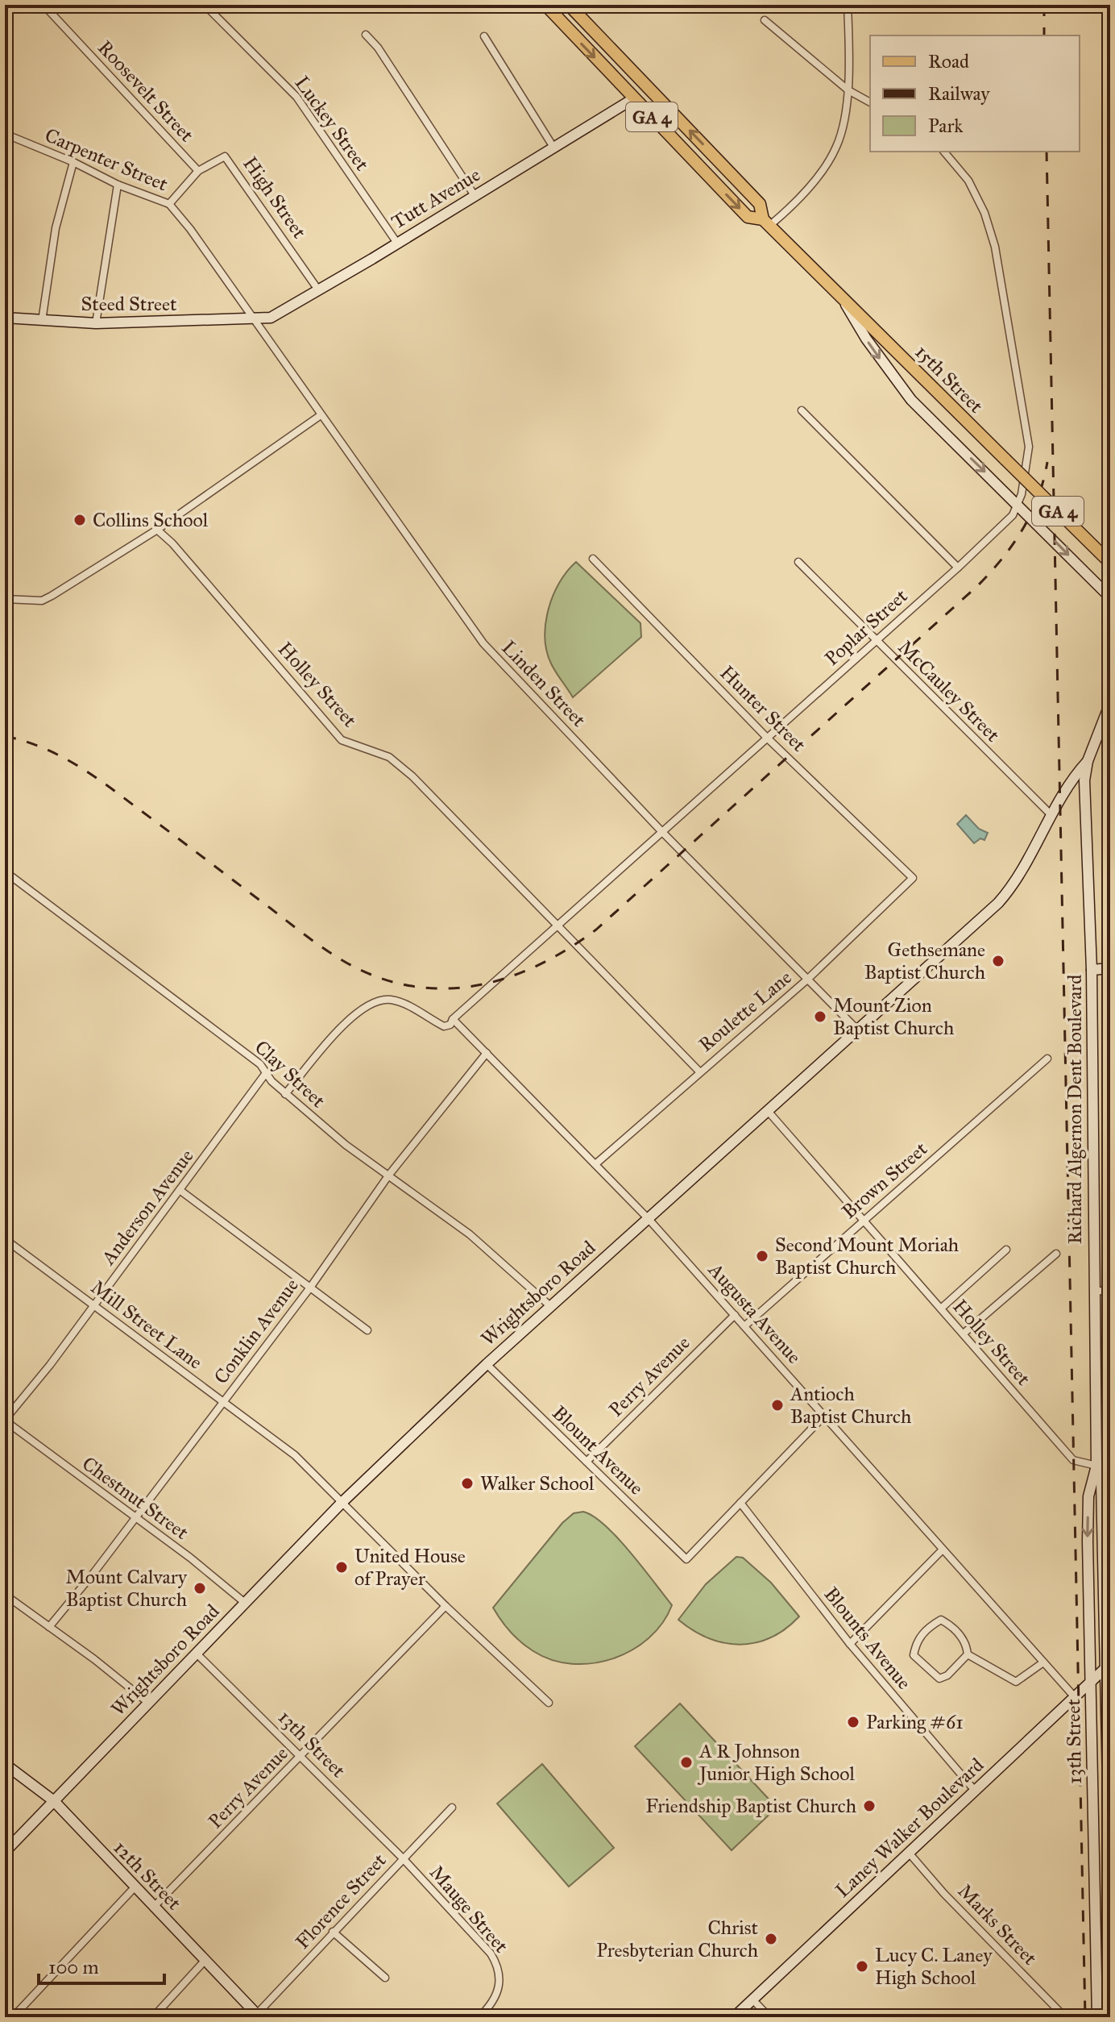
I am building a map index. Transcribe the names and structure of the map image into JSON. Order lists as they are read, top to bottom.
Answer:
{
  "streets": {
    "main road": ["GA 4", "15th Street"],
    "street": [
      "Roosevelt Street",
      "Luckey Street",
      "Carpenter Street",
      "High Street",
      "Tutt Avenue",
      "Steed Street",
      "Poplar Street",
      "Linden Street",
      "Holley Street",
      "McCauley Street",
      "Hunter Street",
      "Roulette Lane",
      "Clay Street",
      "Richard Algernon Dent Boulevard",
      "Brown Street",
      "Anderson Avenue",
      "Wrightsboro Road",
      "Augusta Avenue",
      "Mill Street Lane",
      "Conklin Avenue",
      "Perry Avenue",
      "Blount Avenue",
      "Chestnut Street",
      "Blounts Avenue",
      "13th Street",
      "Laney Walker Boulevard",
      "12th Street",
      "Florence Street",
      "Mauge Street",
      "Marks Street"
    ]
  },
  "crossings": [
    ["Roosevelt Street", "High Street"],
    ["Luckey Street", "Tutt Avenue"],
    ["Carpenter Street", "High Street"],
    ["Carpenter Street", "Tutt Avenue"],
    ["Carpenter Street", "Steed Street"],
    ["Carpenter Street", "Linden Street"],
    ["High Street", "Tutt Avenue"],
    ["Tutt Avenue", "Steed Street"],
    ["Tutt Avenue", "15th Street"],
    ["Tutt Avenue", "Linden Street"],
    ["Steed Street", "Linden Street"],
    ["Poplar Street", "Linden Street"],
    ["Poplar Street", "Holley Street"],
    ["Poplar Street", "McCauley Street"],
    ["Poplar Street", "Hunter Street"],
    ["Poplar Street", "Augusta Avenue"],
    ["Linden Street", "Roulette Lane"],
    ["Linden Street", "Wrightsboro Road"],
    ["Holley Street", "Roulette Lane"],
    ["Holley Street", "Richard Algernon Dent Boulevard"],
    ["Holley Street", "Brown Street"],
    ["Holley Street", "Wrightsboro Road"],
    ["Holley Street", "13th Street"],
    ["McCauley Street", "Wrightsboro Road"],
    ["Hunter Street", "Roulette Lane"],
    ["Roulette Lane", "Augusta Avenue"],
    ["Clay Street", "Anderson Avenue"],
    ["Clay Street", "Wrightsboro Road"],
    ["Clay Street", "Conklin Avenue"],
    ["Richard Algernon Dent Boulevard", "Wrightsboro Road"],
    ["Richard Algernon Dent Boulevard", "13th Street"],
    ["Brown Street", "Augusta Avenue"],
    ["Anderson Avenue", "Mill Street Lane"],
    ["Anderson Avenue", "Chestnut Street"],
    ["Wrightsboro Road", "Augusta Avenue"],
    ["Wrightsboro Road", "Mill Street Lane"],
    ["Wrightsboro Road", "Blount Avenue"],
    ["Wrightsboro Road", "Chestnut Street"],
    ["Wrightsboro Road", "13th Street"],
    ["Wrightsboro Road", "12th Street"],
    ["Augusta Avenue", "Conklin Avenue"],
    ["Augusta Avenue", "Perry Avenue"],
    ["Augusta Avenue", "Laney Walker Boulevard"],
    ["Mill Street Lane", "Conklin Avenue"],
    ["Mill Street Lane", "Perry Avenue"],
    ["Conklin Avenue", "Chestnut Street"],
    ["Perry Avenue", "Blount Avenue"],
    ["Perry Avenue", "13th Street"],
    ["Perry Avenue", "12th Street"],
    ["Blount Avenue", "Blounts Avenue"],
    ["Blounts Avenue", "Laney Walker Boulevard"],
    ["13th Street", "Laney Walker Boulevard"],
    ["13th Street", "Florence Street"],
    ["13th Street", "Mauge Street"],
    ["Laney Walker Boulevard", "Marks Street"],
    ["12th Street", "Florence Street"],
    ["Florence Street", "Mauge Street"]
  ],
  "places": [
    "Collins School",
    "Gethsemane Baptist Church",
    "Mount Zion Baptist Church",
    "Second Mount Moriah Baptist Church",
    "Antioch Baptist Church",
    "Walker School",
    "United House of Prayer",
    "Mount Calvary Baptist Church",
    "Parking #61",
    "A R Johnson Junior High School",
    "Friendship Baptist Church",
    "Christ Presbyterian Church",
    "Lucy C. Laney High School"
  ],
  "legend": ["Road", "Railway", "Park"],
  "scale_bar": "100 m"
}
